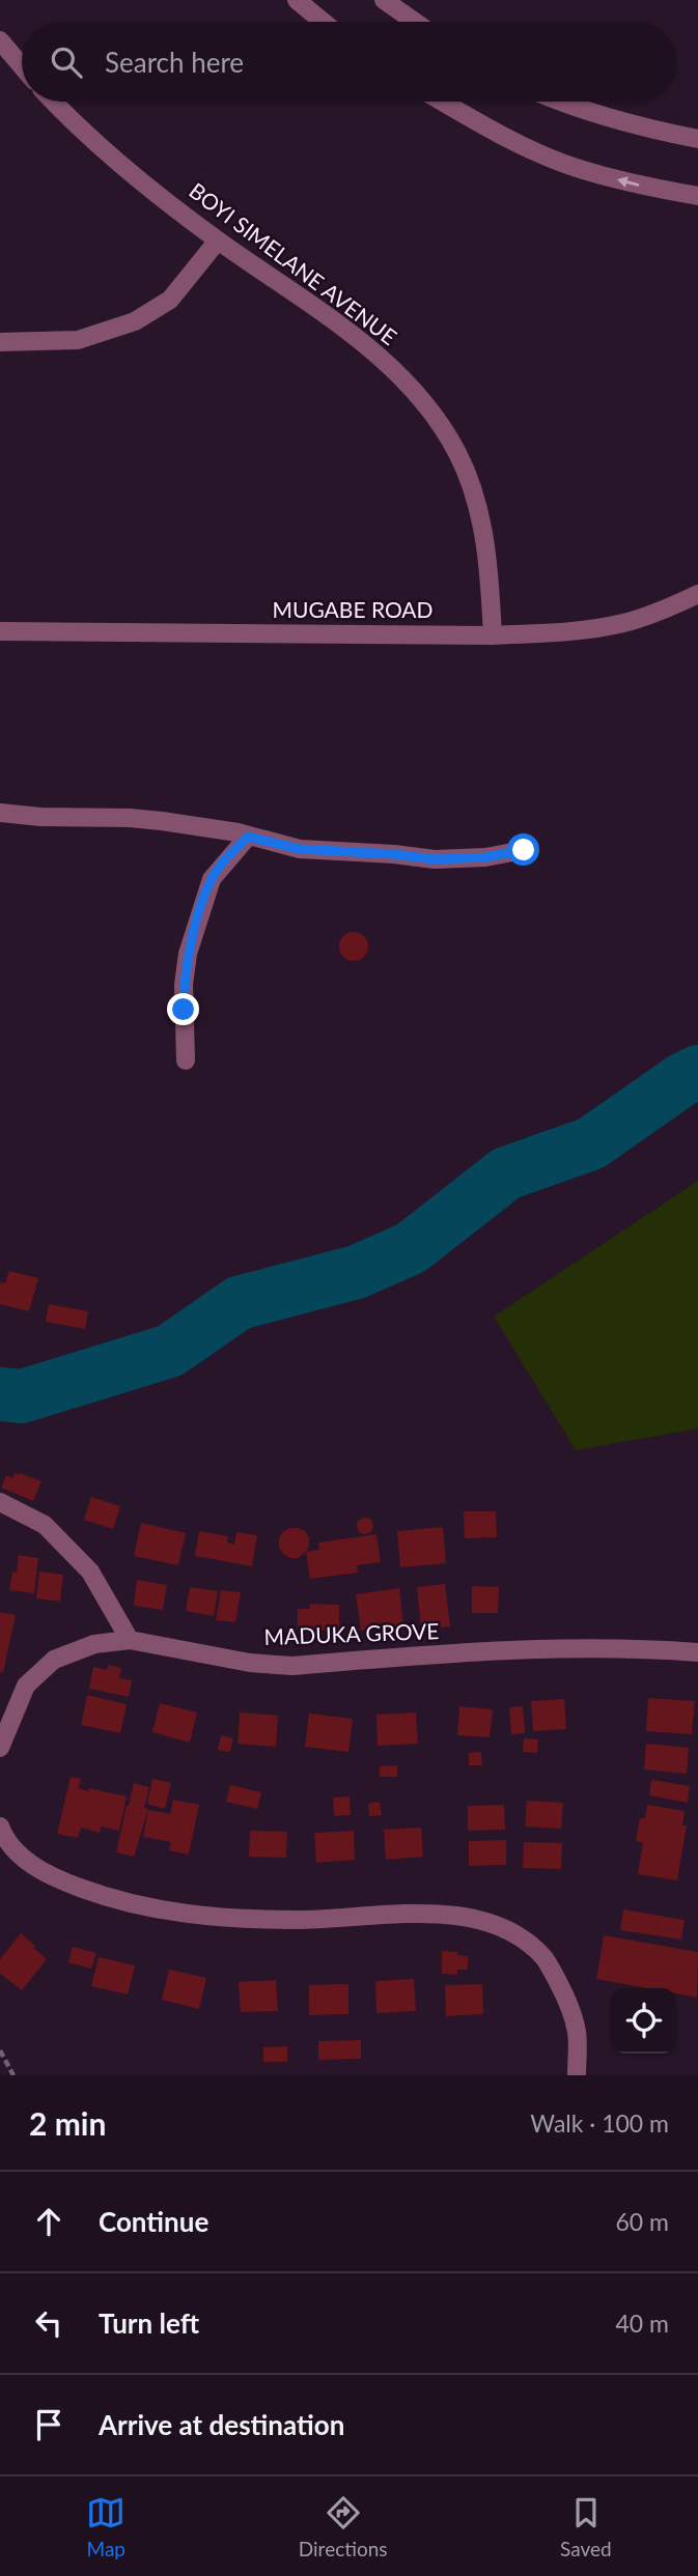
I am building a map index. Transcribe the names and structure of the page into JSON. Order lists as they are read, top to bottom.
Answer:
{
  "streets": {
    "street": ["BOYI SIMELANE AVENUE", "MUGABE ROAD", "MADUKA GROVE"]
  },
  "crossings": [
    ["BOYI SIMELANE AVENUE", "MUGABE ROAD"]
  ],
  "page": {
    "search": "Search here",
    "heading": ["2 min", "Walk · 100 m"],
    "list": [
      ["Continue", "60 m"],
      ["Turn left", "40 m"],
      "Arrive at destination"
    ],
    "nav": ["Map", "Directions", "Saved"]
  }
}
